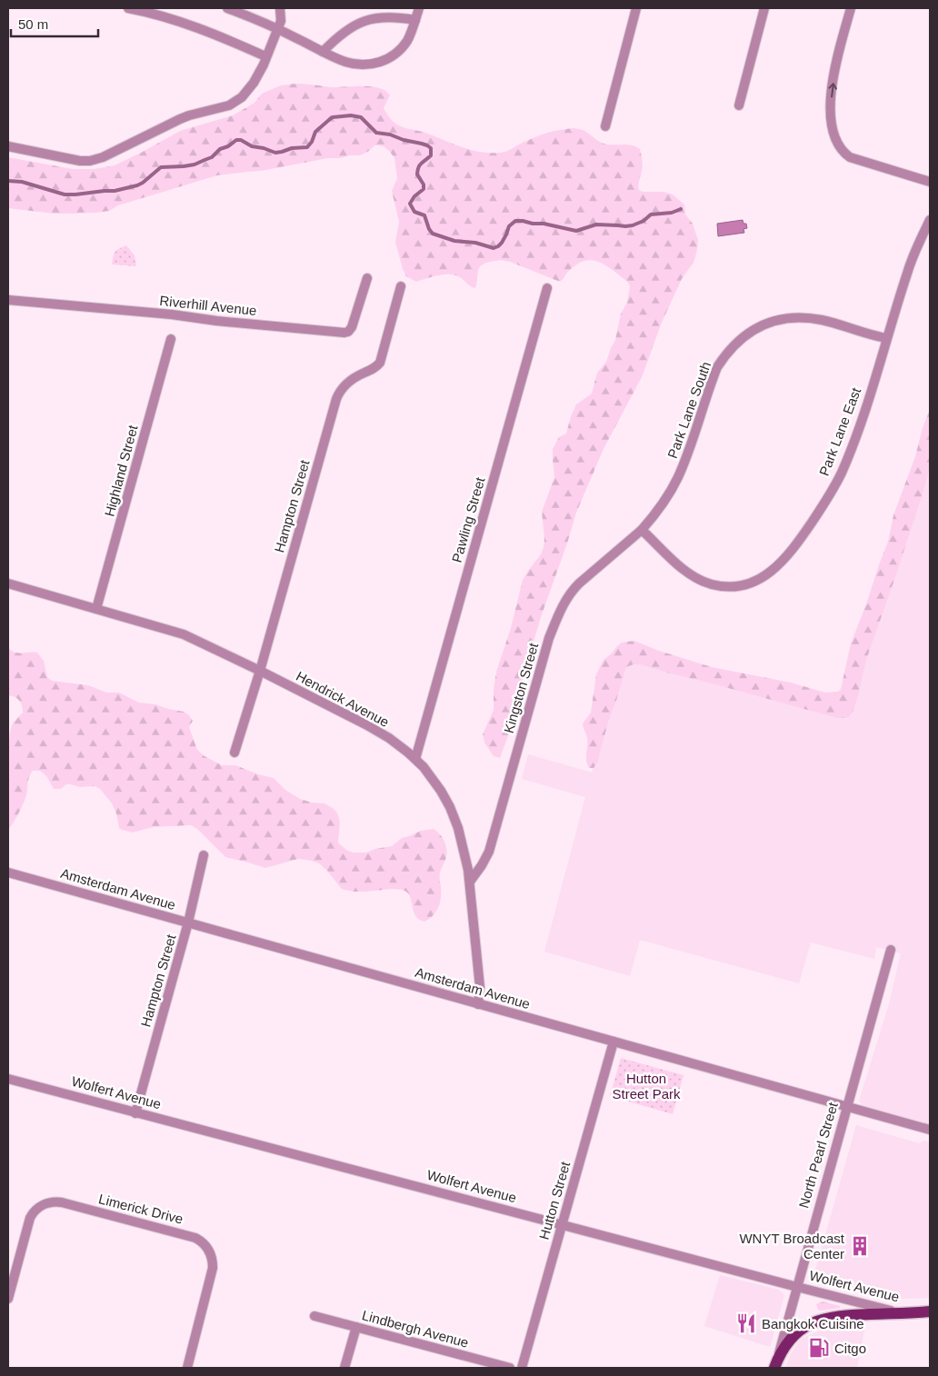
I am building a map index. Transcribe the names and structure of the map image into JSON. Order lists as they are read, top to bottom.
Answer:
{
  "streets": {
    "main road": ["Wolfert Avenue"],
    "street": [
      "Riverhill Avenue",
      "Park Lane South",
      "Park Lane East",
      "Highland Street",
      "Hampton Street",
      "Pawling Street",
      "Kingston Street",
      "Hendrick Avenue",
      "Amsterdam Avenue",
      "North Pearl Street",
      "Hutton Street",
      "Limerick Drive",
      "Lindbergh Avenue"
    ]
  },
  "crossings": [
    ["Park Lane South", "Park Lane East"],
    ["Park Lane South", "Kingston Street"],
    ["Park Lane East", "Kingston Street"],
    ["Highland Street", "Hendrick Avenue"],
    ["Hampton Street", "Hendrick Avenue"],
    ["Hampton Street", "Amsterdam Avenue"],
    ["Hampton Street", "Wolfert Avenue"],
    ["Pawling Street", "Hendrick Avenue"],
    ["Kingston Street", "Hendrick Avenue"],
    ["Hendrick Avenue", "Amsterdam Avenue"],
    ["Amsterdam Avenue", "North Pearl Street"],
    ["Amsterdam Avenue", "Hutton Street"],
    ["Wolfert Avenue", "North Pearl Street"],
    ["Wolfert Avenue", "Hutton Street"]
  ],
  "parks": ["Hutton Street Park"],
  "places": {
    "building": ["WNYT Broadcast Center"],
    "restaurant": ["Bangkok Cuisine"],
    "fuel station": ["Citgo"]
  },
  "scale_bar": "50 m"
}
